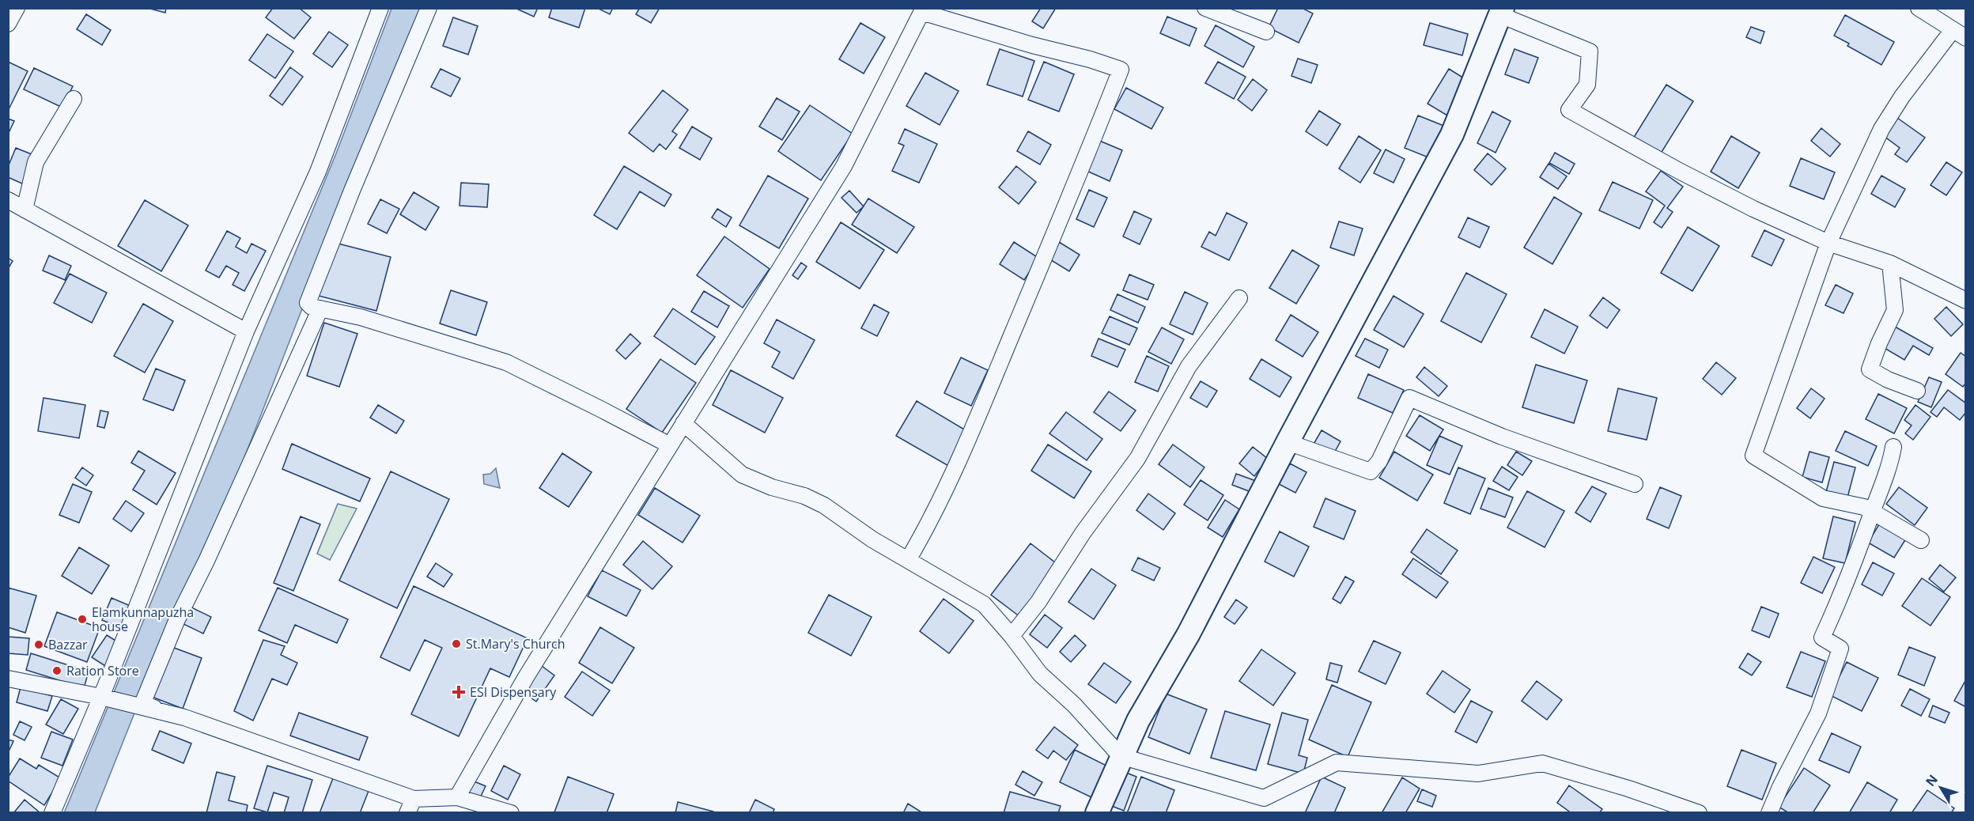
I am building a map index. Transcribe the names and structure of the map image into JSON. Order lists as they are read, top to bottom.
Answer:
{
  "places": {
    "other": [
      "Elamkunnapuzha house",
      "St.Mary's Church",
      "Bazzar",
      "Ration Store"
    ],
    "health": ["ESI Dispensary"]
  },
  "north": "top left"
}
